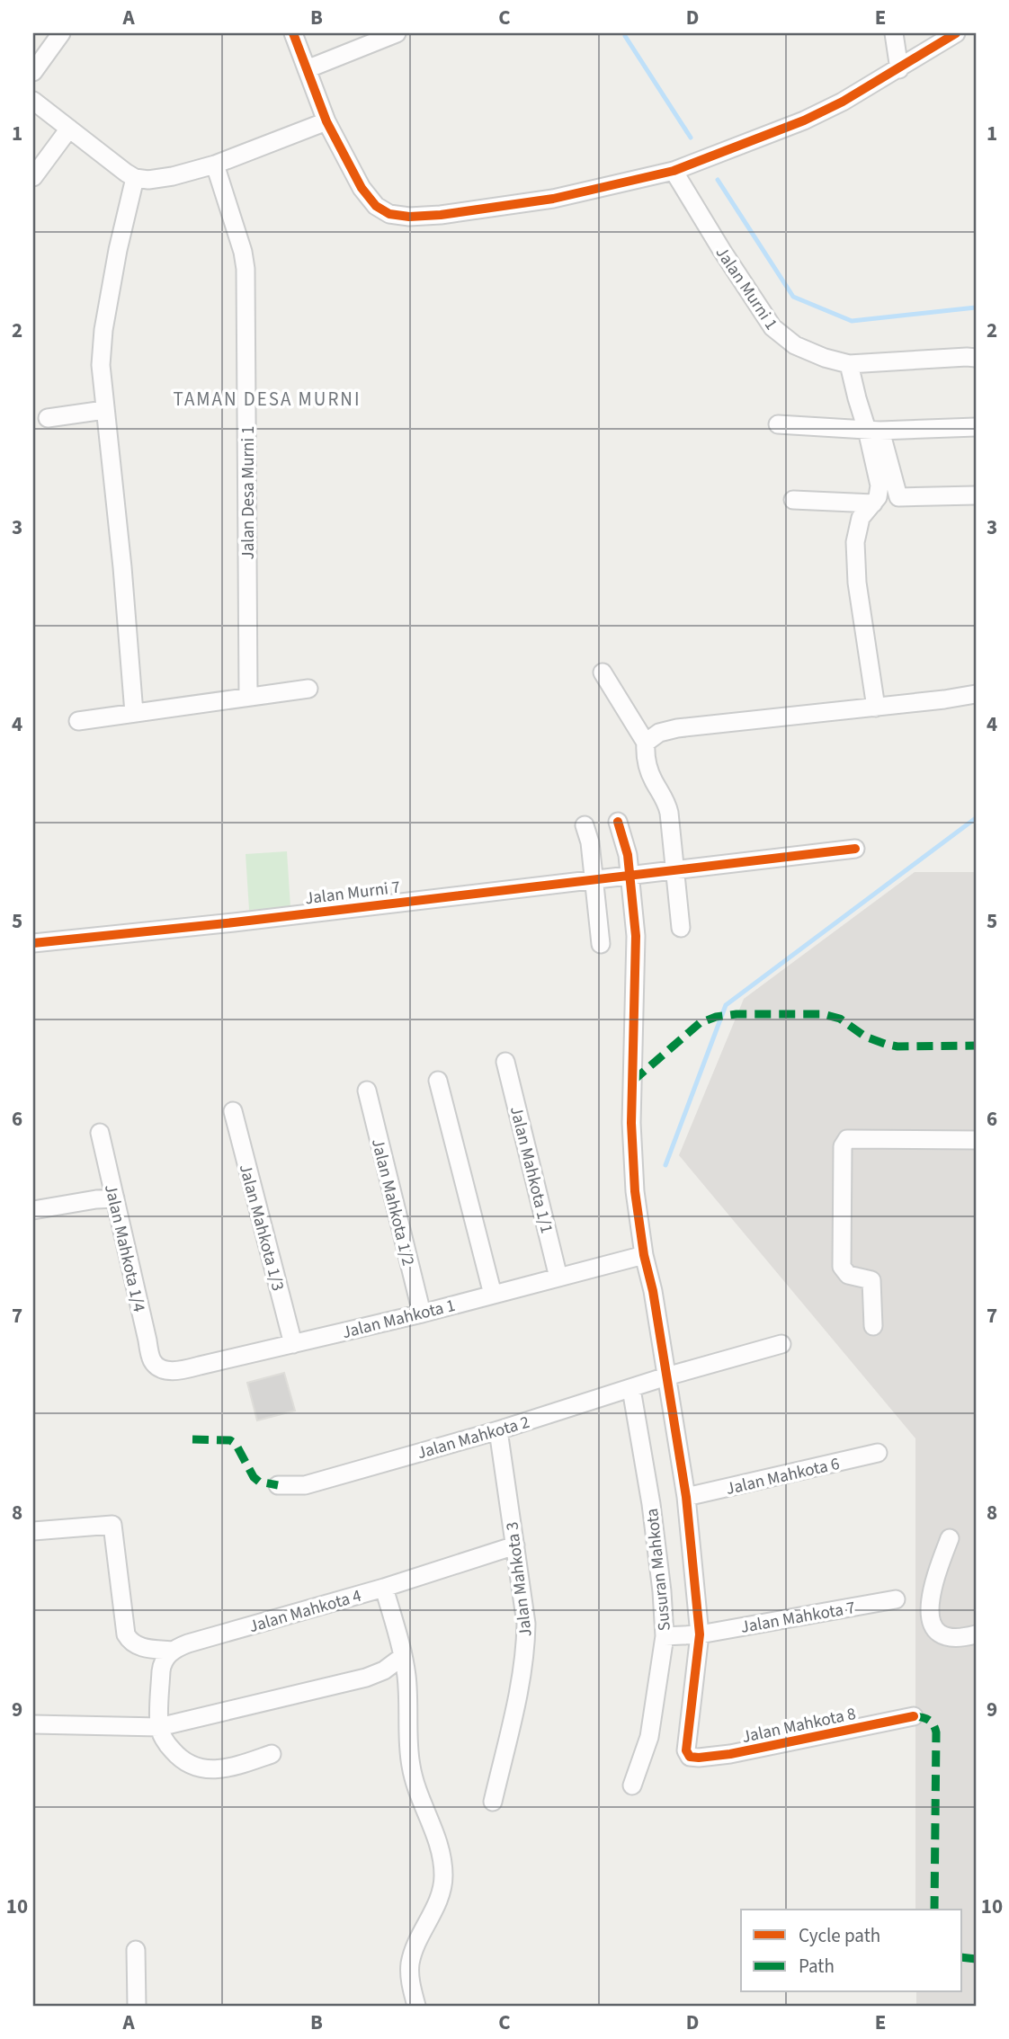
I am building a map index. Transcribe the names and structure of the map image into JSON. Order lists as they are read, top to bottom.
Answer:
{
  "streets": {
    "street": [
      "Jalan Murni 1",
      "Jalan Desa Murni 1",
      "Jalan Murni 7",
      "Jalan Mahkota 1/1",
      "Jalan Mahkota 1/2",
      "Jalan Mahkota 1/3",
      "Jalan Mahkota 1/4",
      "Jalan Mahkota 1",
      "Jalan Mahkota 2",
      "Jalan Mahkota 6",
      "Susuran Mahkota",
      "Jalan Mahkota 3",
      "Jalan Mahkota 4",
      "Jalan Mahkota 7",
      "Jalan Mahkota 8"
    ]
  },
  "crossings": [
    ["Jalan Mahkota 1/1", "Jalan Mahkota 1"],
    ["Jalan Mahkota 1/2", "Jalan Mahkota 1"],
    ["Jalan Mahkota 1/3", "Jalan Mahkota 1"],
    ["Jalan Mahkota 1/4", "Jalan Mahkota 1"],
    ["Jalan Mahkota 2", "Susuran Mahkota"],
    ["Jalan Mahkota 2", "Jalan Mahkota 3"],
    ["Susuran Mahkota", "Jalan Mahkota 7"],
    ["Jalan Mahkota 3", "Jalan Mahkota 4"],
    ["Jalan Mahkota 7", "Jalan Mahkota 8"]
  ],
  "districts": ["TAMAN DESA MURNI"],
  "legend": ["Cycle path", "Path"],
  "grid": {
    "columns": [
      "A",
      "B",
      "C",
      "D",
      "E"
    ],
    "rows": [
      "1",
      "2",
      "3",
      "4",
      "5",
      "6",
      "7",
      "8",
      "9",
      "10"
    ]
  }
}
